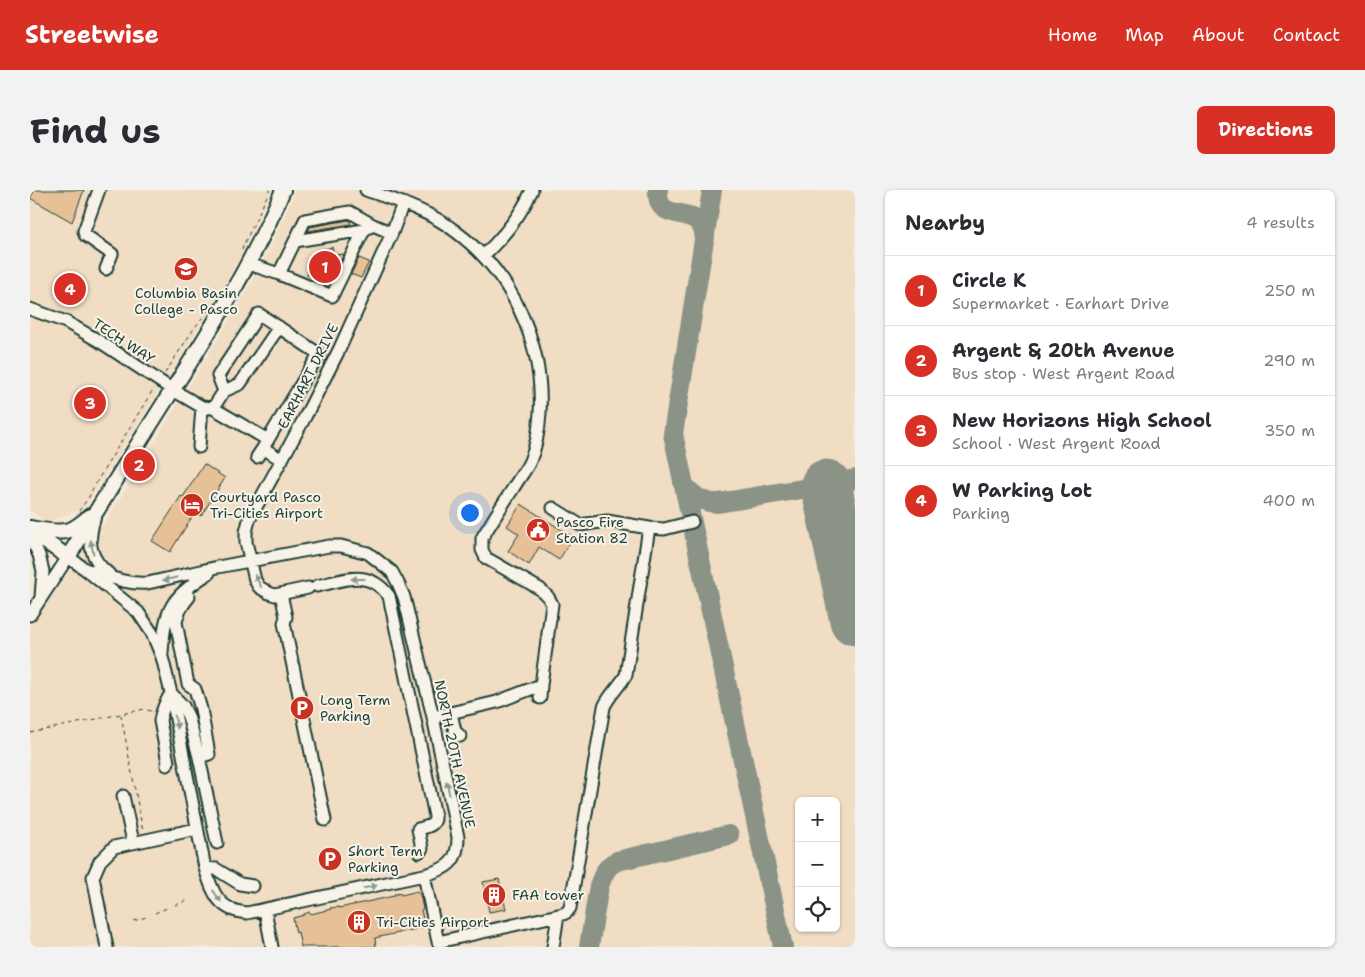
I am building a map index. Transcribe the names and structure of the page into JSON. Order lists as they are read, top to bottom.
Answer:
{
  "streets": {
    "street": ["TECH WAY", "EARHART DRIVE", "NORTH 20TH AVENUE"]
  },
  "crossings": [
    ["TECH WAY", "EARHART DRIVE"],
    ["EARHART DRIVE", "NORTH 20TH AVENUE"]
  ],
  "places": {
    "school or university": ["Columbia Basin College - Pasco"],
    "hotel": ["Courtyard Pasco Tri-Cities Airport"],
    "public building": ["Pasco Fire Station 82"],
    "parking": ["Long Term Parking", "Short Term Parking"],
    "building": ["FAA tower", "Tri-Cities Airport"]
  },
  "page": {
    "header": "Streetwise",
    "nav": [
      "Home",
      "Map",
      "About",
      "Contact"
    ],
    "buttons": "Directions",
    "title": "Find us",
    "heading": ["Nearby", "4 results"],
    "pins": [
      "1",
      "4",
      "3",
      "2"
    ],
    "list": [
      {
        "mark": "1",
        "name": "Circle K",
        "note": "Supermarket · Earhart Drive",
        "value": "250 m"
      },
      {
        "mark": "2",
        "name": "Argent & 20th Avenue",
        "note": "Bus stop · West Argent Road",
        "value": "290 m"
      },
      {
        "mark": "3",
        "name": "New Horizons High School",
        "note": "School · West Argent Road",
        "value": "350 m"
      },
      {
        "mark": "4",
        "name": "W Parking Lot",
        "note": "Parking",
        "value": "400 m"
      }
    ],
    "map_buttons": ["+", "−"]
  }
}
